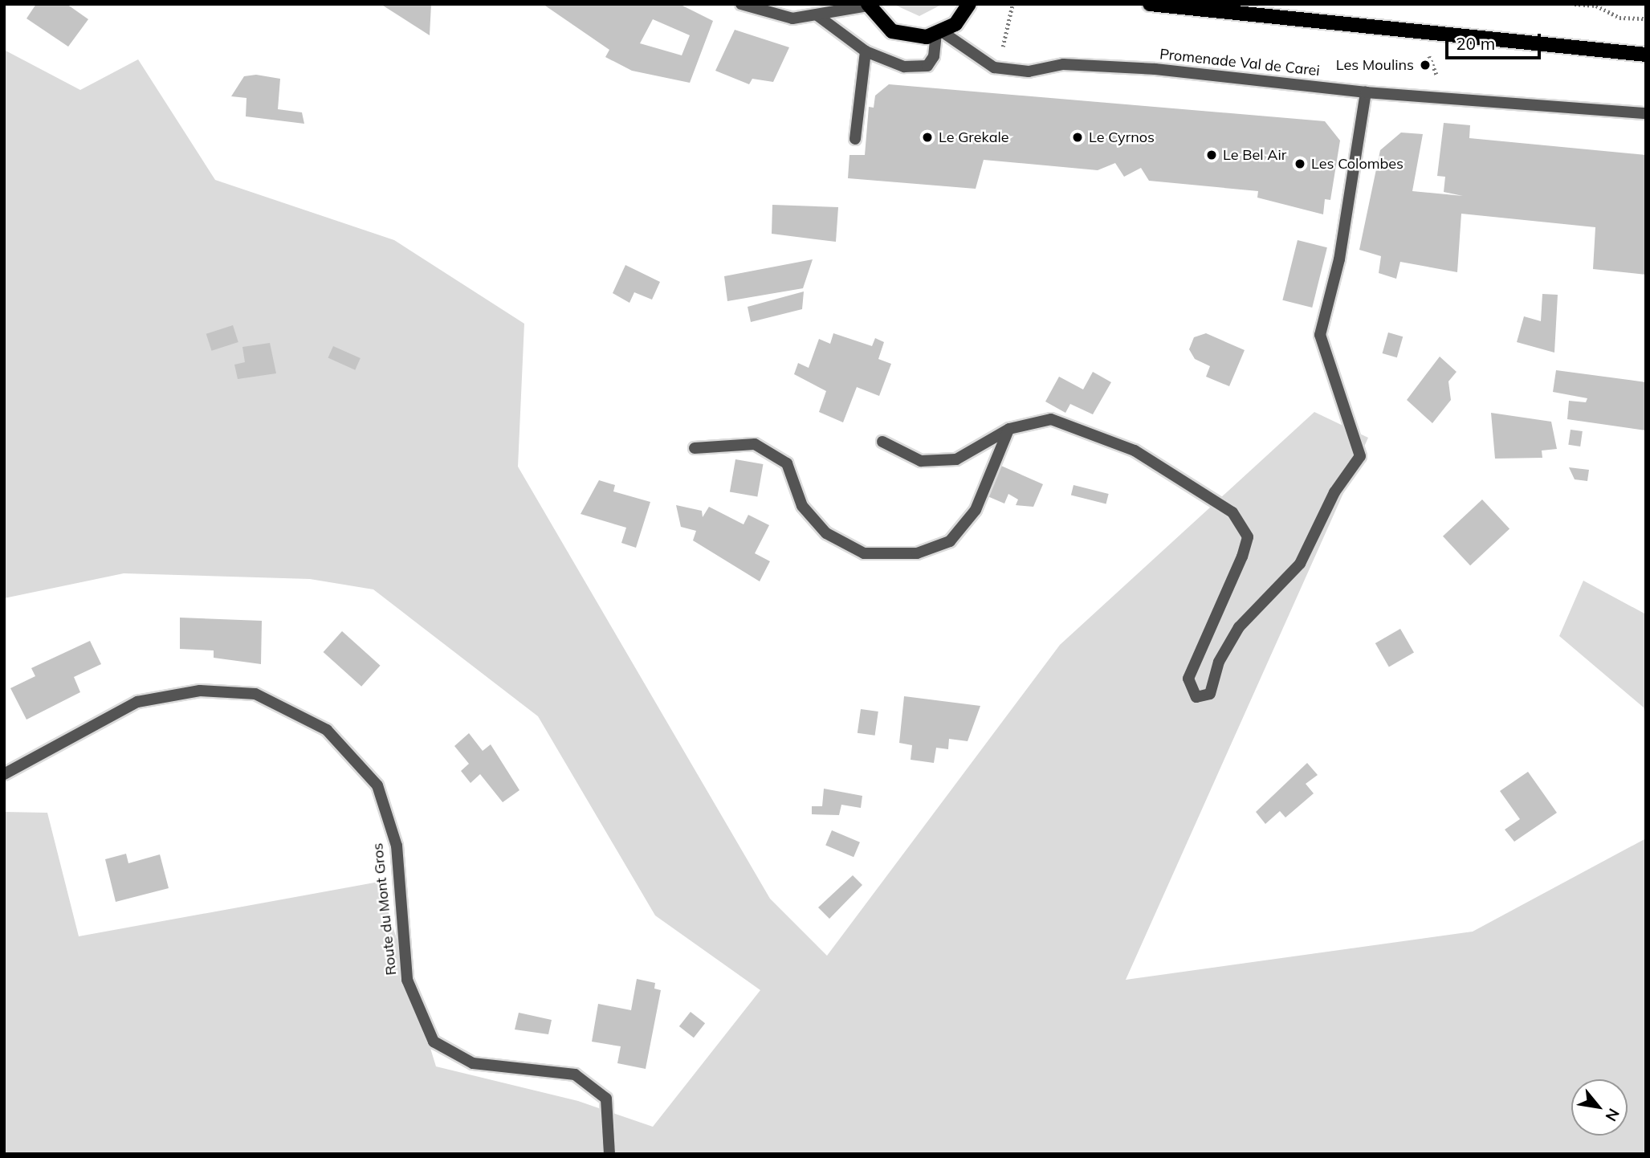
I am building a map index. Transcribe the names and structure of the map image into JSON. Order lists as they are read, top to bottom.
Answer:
{
  "streets": {
    "street": ["Promenade Val de Carei", "Route du Mont Gros"]
  },
  "places": [
    "Les Moulins",
    "Le Grekale",
    "Le Cyrnos",
    "Le Bel Air",
    "Les Colombes"
  ],
  "scale_bar": "20 m",
  "north": "bottom right"
}
